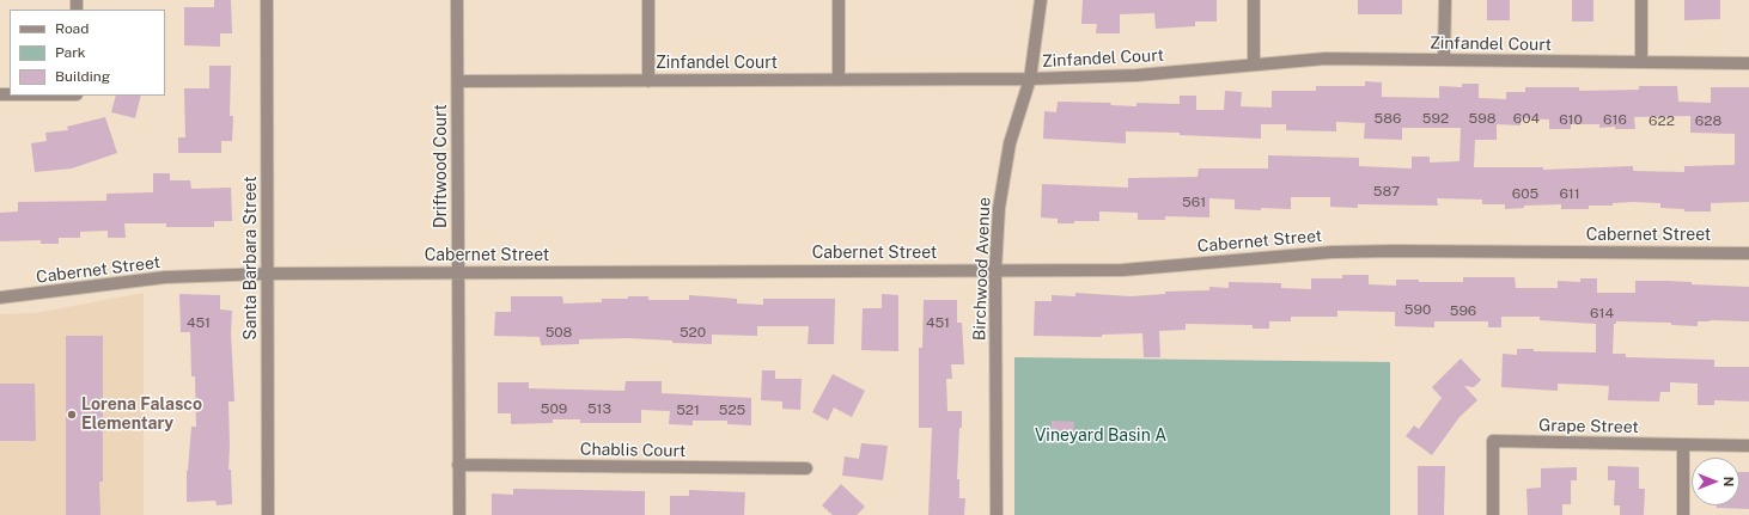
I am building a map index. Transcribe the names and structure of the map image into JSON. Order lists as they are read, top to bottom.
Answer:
{
  "streets": {
    "street": [
      "Zinfandel Court",
      "Driftwood Court",
      "Cabernet Street",
      "Santa Barbara Street",
      "Birchwood Avenue",
      "Grape Street",
      "Chablis Court"
    ]
  },
  "crossings": [
    ["Zinfandel Court", "Driftwood Court"],
    ["Zinfandel Court", "Birchwood Avenue"],
    ["Driftwood Court", "Cabernet Street"],
    ["Driftwood Court", "Chablis Court"],
    ["Cabernet Street", "Santa Barbara Street"],
    ["Cabernet Street", "Birchwood Avenue"]
  ],
  "parks": ["Vineyard Basin A"],
  "places": ["Lorena Falasco Elementary"],
  "house_numbers": [
    "586",
    "592",
    "598",
    "604",
    "610",
    "616",
    "622",
    "628",
    "587",
    "605",
    "611",
    "561",
    "590",
    "596",
    "614",
    "451",
    "451",
    "508",
    "520",
    "509",
    "513",
    "521",
    "525"
  ],
  "legend": ["Road", "Park", "Building"],
  "north": "right"
}
